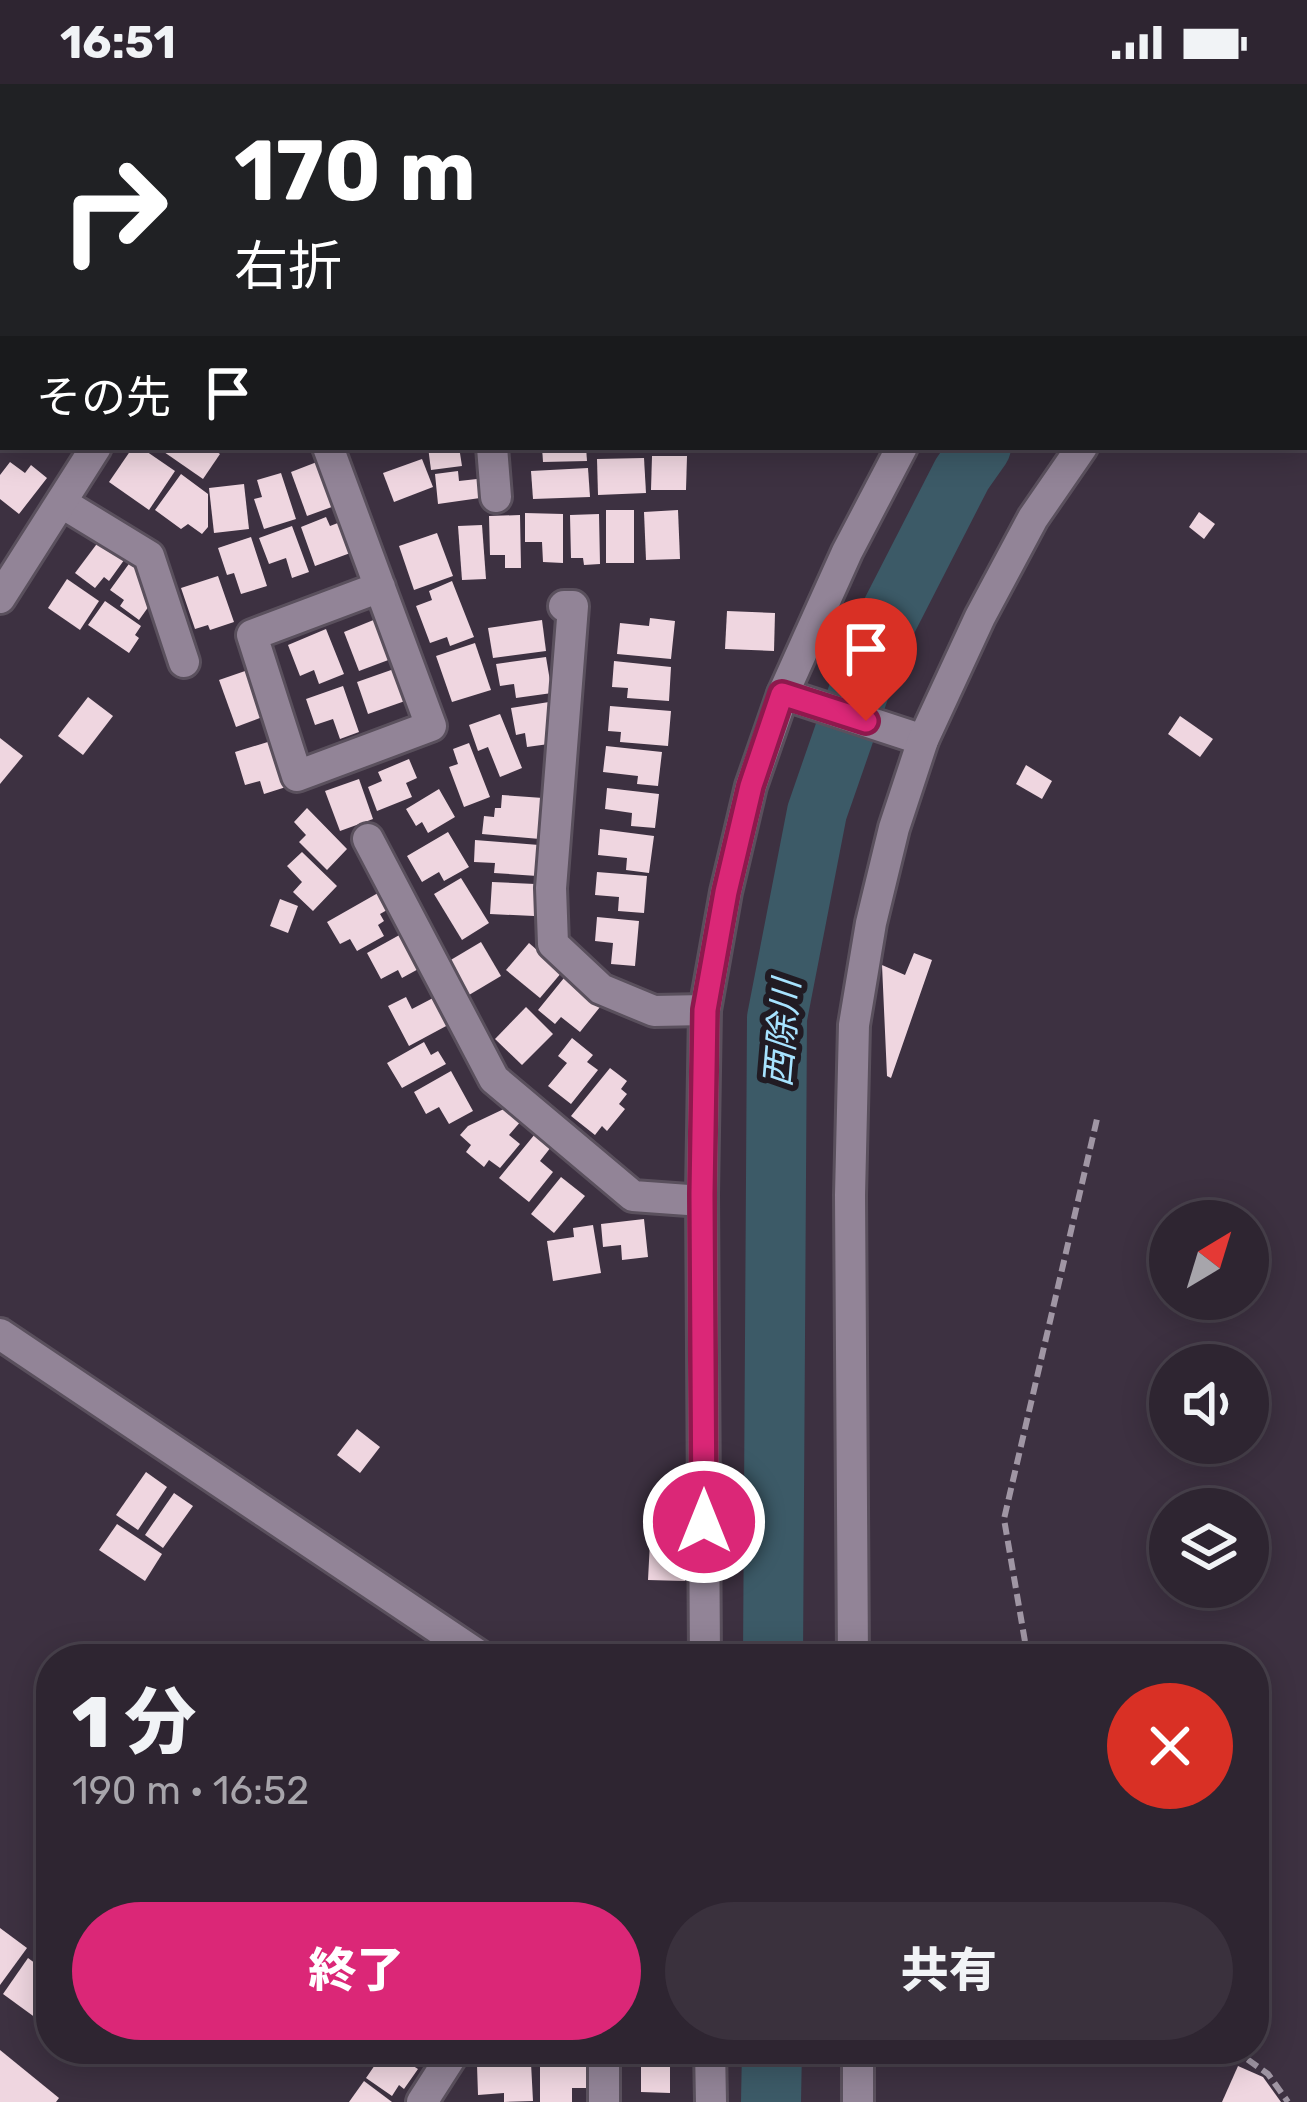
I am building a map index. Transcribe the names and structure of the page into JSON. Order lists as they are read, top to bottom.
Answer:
{
  "water": ["西除川"],
  "north": "top right",
  "page": {
    "status": "16:51",
    "turn": ["170 m", "右折"],
    "then": "その先",
    "heading": ["1 分", "190 m · 16:52"],
    "buttons": ["終了", "共有"]
  }
}
